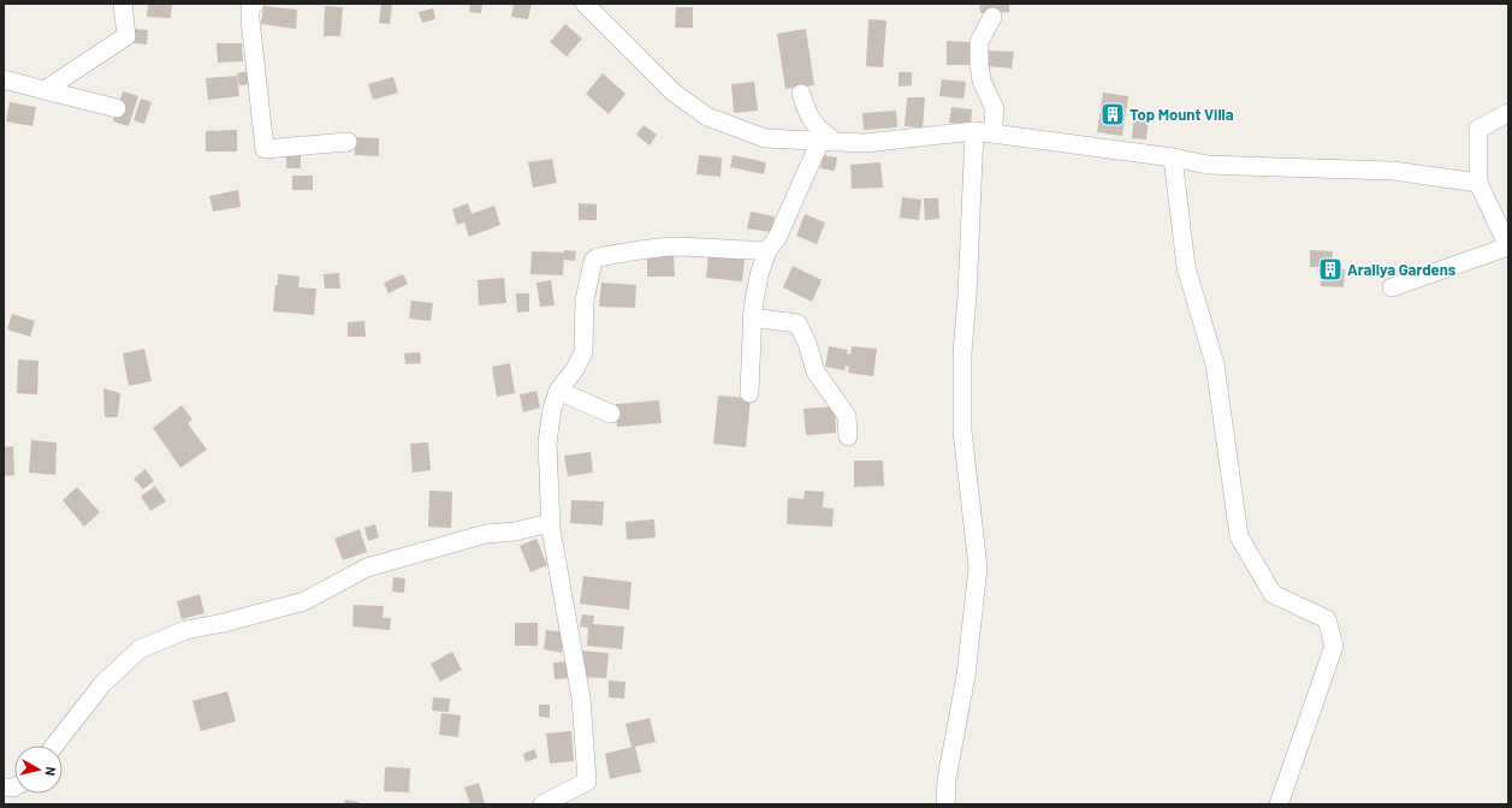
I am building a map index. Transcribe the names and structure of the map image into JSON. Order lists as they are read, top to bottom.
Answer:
{
  "places": {
    "building": ["Top Mount Villa", "Araliya Gardens"]
  },
  "north": "right"
}
